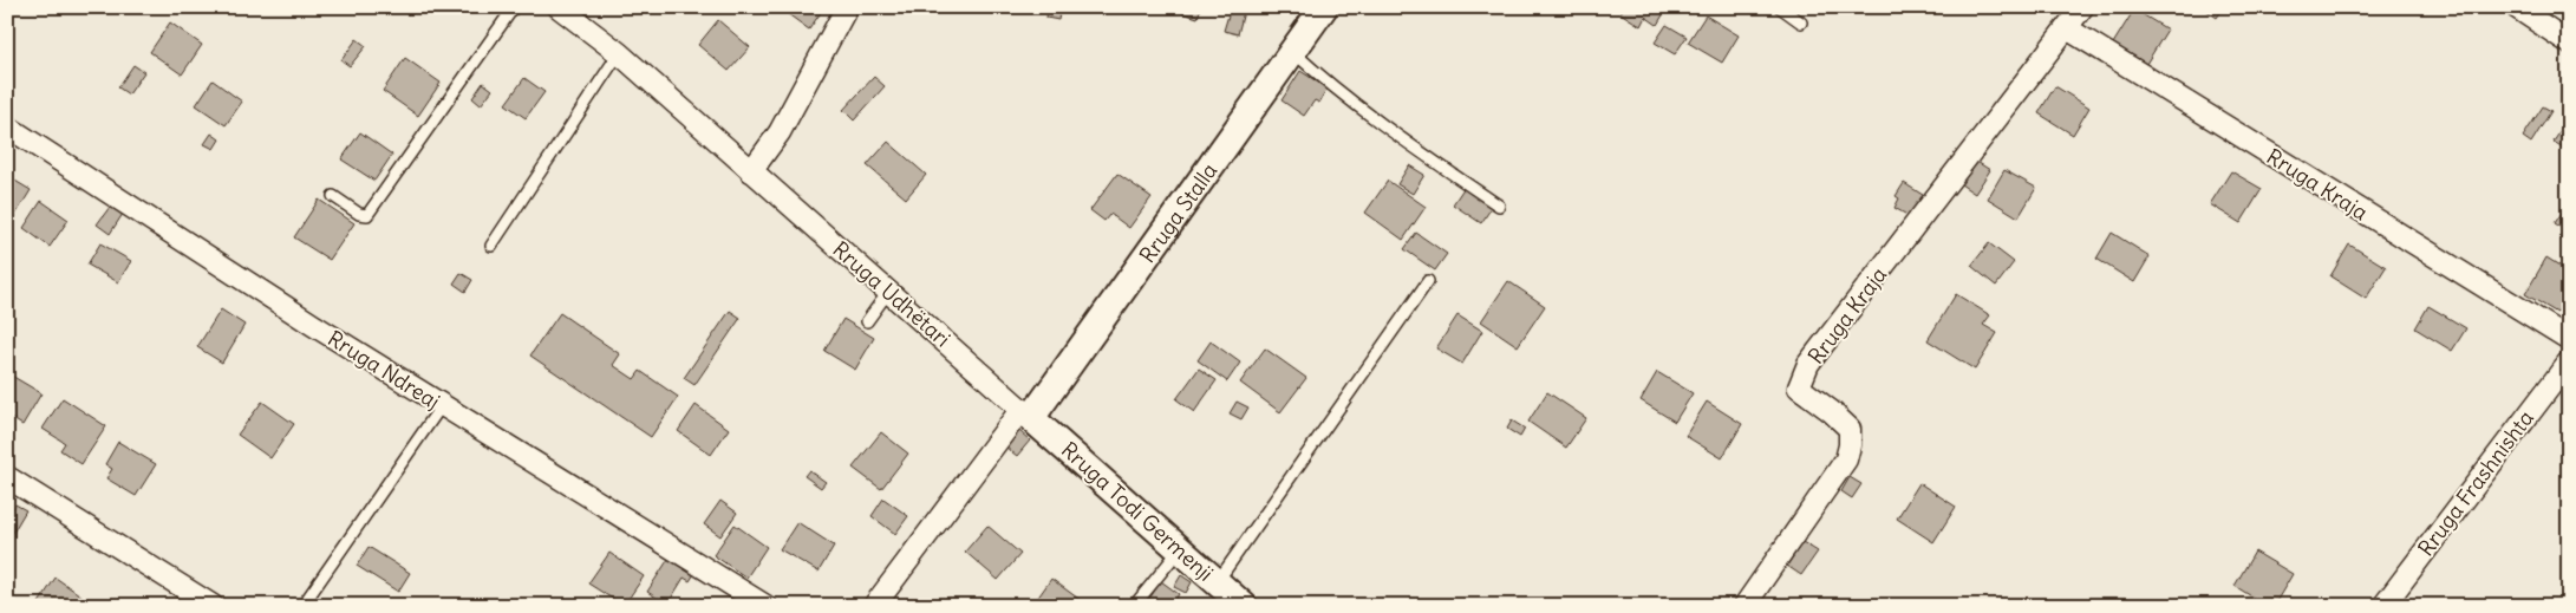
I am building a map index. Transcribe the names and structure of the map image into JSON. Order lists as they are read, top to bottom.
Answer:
{
  "streets": {
    "street": [
      "Rruga Kraja",
      "Rruga Stalla",
      "Rruga Udhëtari",
      "Rruga Ndreaj",
      "Rruga Frashnishta",
      "Rruga Todi Germenji"
    ]
  },
  "crossings": [
    ["Rruga Stalla", "Rruga Udhëtari"],
    ["Rruga Stalla", "Rruga Todi Germenji"],
    ["Rruga Udhëtari", "Rruga Todi Germenji"]
  ]
}
